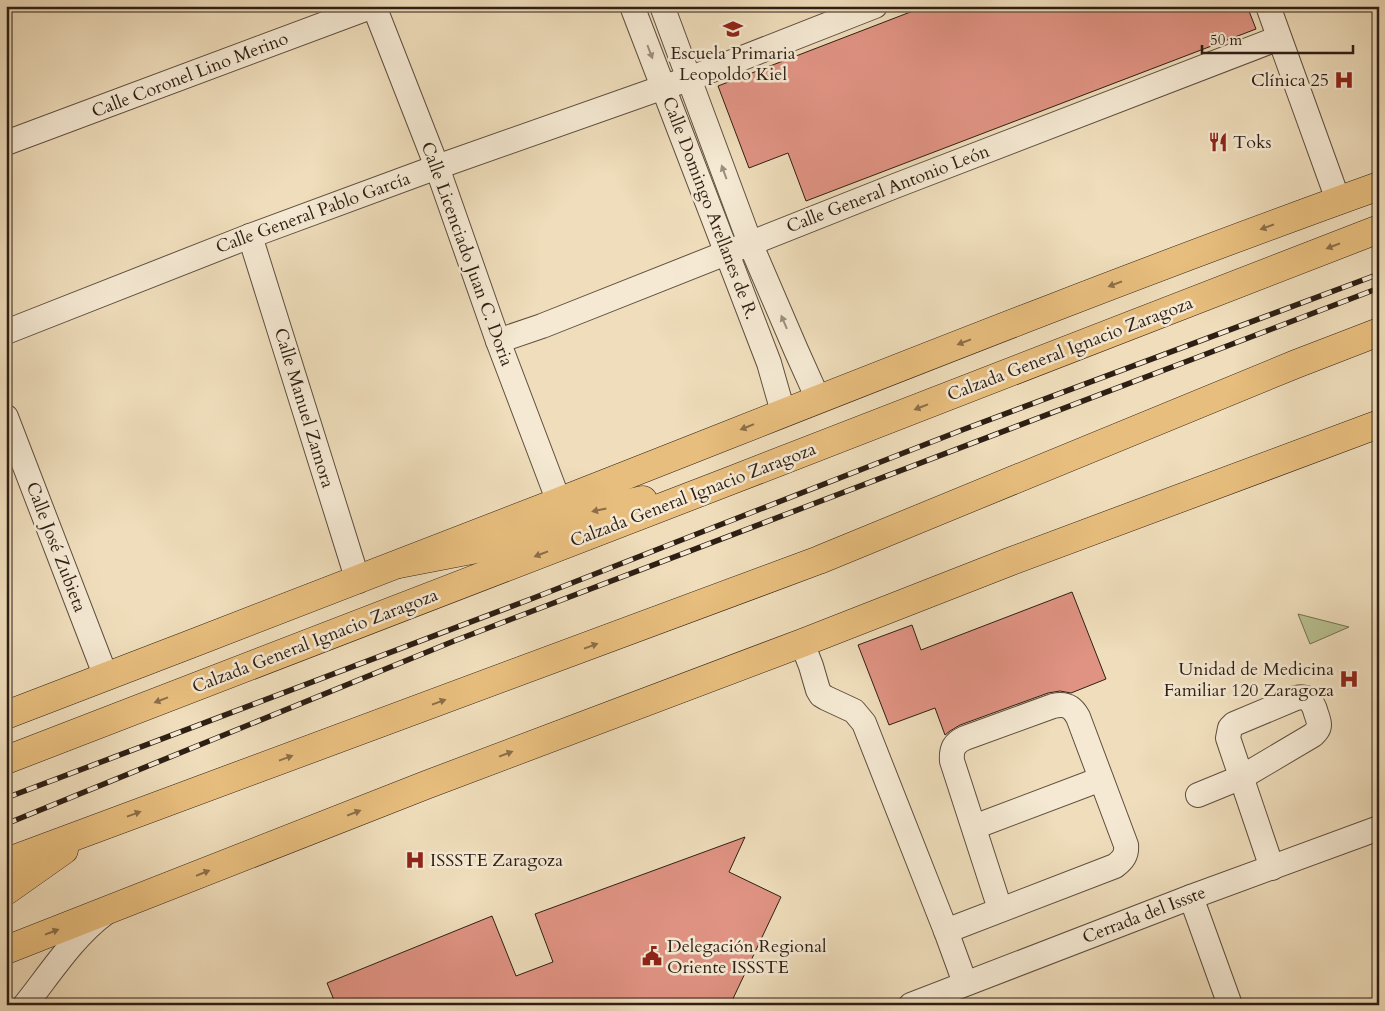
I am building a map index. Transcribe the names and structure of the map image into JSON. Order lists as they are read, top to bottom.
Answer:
{
  "streets": {
    "main road": ["Calzada General Ignacio Zaragoza"],
    "street": [
      "Calle Coronel Lino Merino",
      "Calle General Antonio León",
      "Calle Domingo Arellanes de R.",
      "Calle General Pablo García",
      "Calle Licenciado Juan C. Doria",
      "Calle Manuel Zamora",
      "Calle José Zubieta",
      "Cerrada del Issste"
    ]
  },
  "crossings": [
    ["Calle Coronel Lino Merino", "Calle Licenciado Juan C. Doria"],
    ["Calle General Antonio León", "Calle Domingo Arellanes de R."],
    ["Calle General Antonio León", "Calle Licenciado Juan C. Doria"],
    ["Calle Domingo Arellanes de R.", "Calle General Pablo García"],
    ["Calle General Pablo García", "Calle Licenciado Juan C. Doria"],
    ["Calle General Pablo García", "Calle Manuel Zamora"]
  ],
  "places": {
    "school or university": ["Escuela Primaria Leopoldo Kiel"],
    "hospital": ["Clínica 25", "Unidad de Medicina Familiar 120 Zaragoza", "ISSSTE Zaragoza"],
    "restaurant": ["Toks"],
    "public building": ["Delegación Regional Oriente ISSSTE"]
  },
  "scale_bar": "50 m"
}
